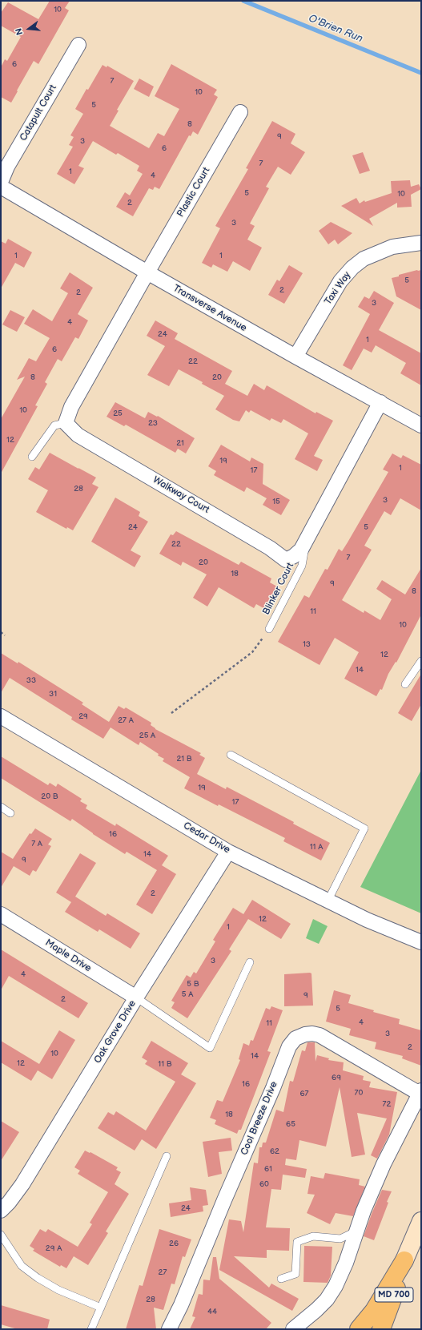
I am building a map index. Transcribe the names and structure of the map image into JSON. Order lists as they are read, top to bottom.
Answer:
{
  "streets": {
    "highway": ["MD 700"],
    "street": [
      "Catapult Court",
      "Plastic Court",
      "Taxi Way",
      "Transverse Avenue",
      "Walkway Court",
      "Cedar Drive",
      "Maple Drive",
      "Oak Grove Drive",
      "Cool Breeze Drive"
    ],
    "lane": ["Blinker Court"]
  },
  "crossings": [
    ["Plastic Court", "Transverse Avenue"],
    ["Taxi Way", "Transverse Avenue"],
    ["Transverse Avenue", "Walkway Court"],
    ["Walkway Court", "Blinker Court"],
    ["Cedar Drive", "Oak Grove Drive"],
    ["Maple Drive", "Oak Grove Drive"]
  ],
  "water": ["O'Brien Run"],
  "house_numbers": [
    "10",
    "6",
    "7",
    "10",
    "5",
    "8",
    "9",
    "3",
    "6",
    "7",
    "1",
    "4",
    "5",
    "10",
    "2",
    "3",
    "1",
    "1",
    "5",
    "2",
    "2",
    "3",
    "4",
    "24",
    "1",
    "6",
    "22",
    "8",
    "20",
    "10",
    "25",
    "23",
    "12",
    "21",
    "19",
    "1",
    "17",
    "28",
    "3",
    "15",
    "24",
    "5",
    "22",
    "7",
    "20",
    "18",
    "9",
    "8",
    "11",
    "10",
    "13",
    "12",
    "14",
    "33",
    "31",
    "29",
    "27 A",
    "25 A",
    "21 B",
    "19",
    "20 B",
    "17",
    "16",
    "7 A",
    "11 A",
    "14",
    "9",
    "2",
    "12",
    "1",
    "3",
    "4",
    "5 B",
    "5 A",
    "9",
    "2",
    "5",
    "4",
    "11",
    "3",
    "2",
    "10",
    "14",
    "12",
    "11 B",
    "69",
    "16",
    "70",
    "67",
    "72",
    "18",
    "65",
    "62",
    "61",
    "60",
    "24",
    "26",
    "29 A",
    "27",
    "28",
    "44"
  ],
  "north": "left"
}
